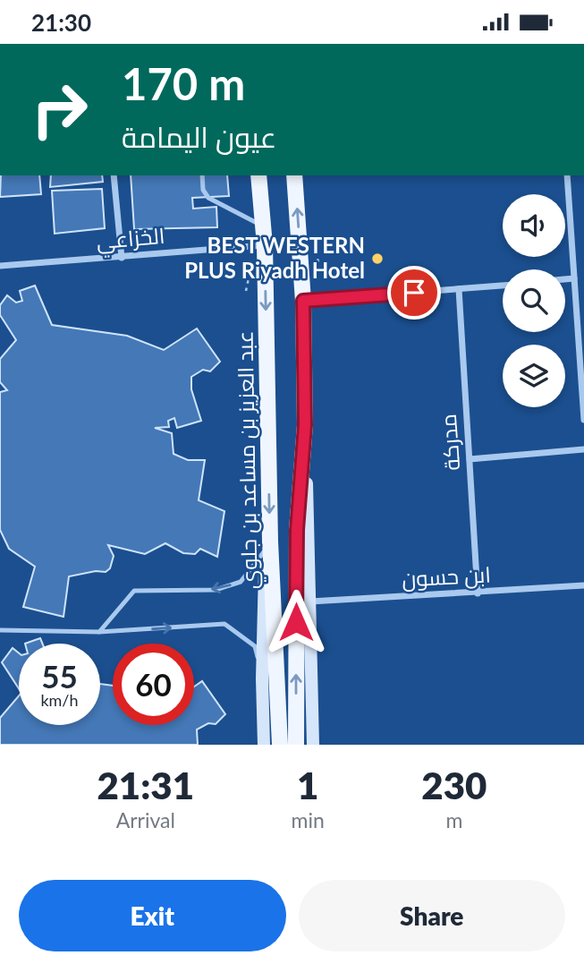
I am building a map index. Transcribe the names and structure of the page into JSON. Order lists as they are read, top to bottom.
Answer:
{
  "streets": {
    "main road": ["عبد العزيز بن مساعد بن جلوي"],
    "street": ["الخزاعي", "مدركة", "ابن حسون"]
  },
  "crossings": [
    ["الخزاعي", "عبد العزيز بن مساعد بن جلوي"],
    ["مدركة", "ابن حسون"]
  ],
  "places": ["BEST WESTERN PLUS Riyadh Hotel"],
  "page": {
    "status": "21:30",
    "turn": ["170 m", "عيون اليمامة"],
    "speed": "55 km/h",
    "limit": "60",
    "eta": [
      "21:31",
      "Arrival",
      "1",
      "min",
      "230",
      "m"
    ],
    "buttons": ["Exit", "Share"]
  }
}
